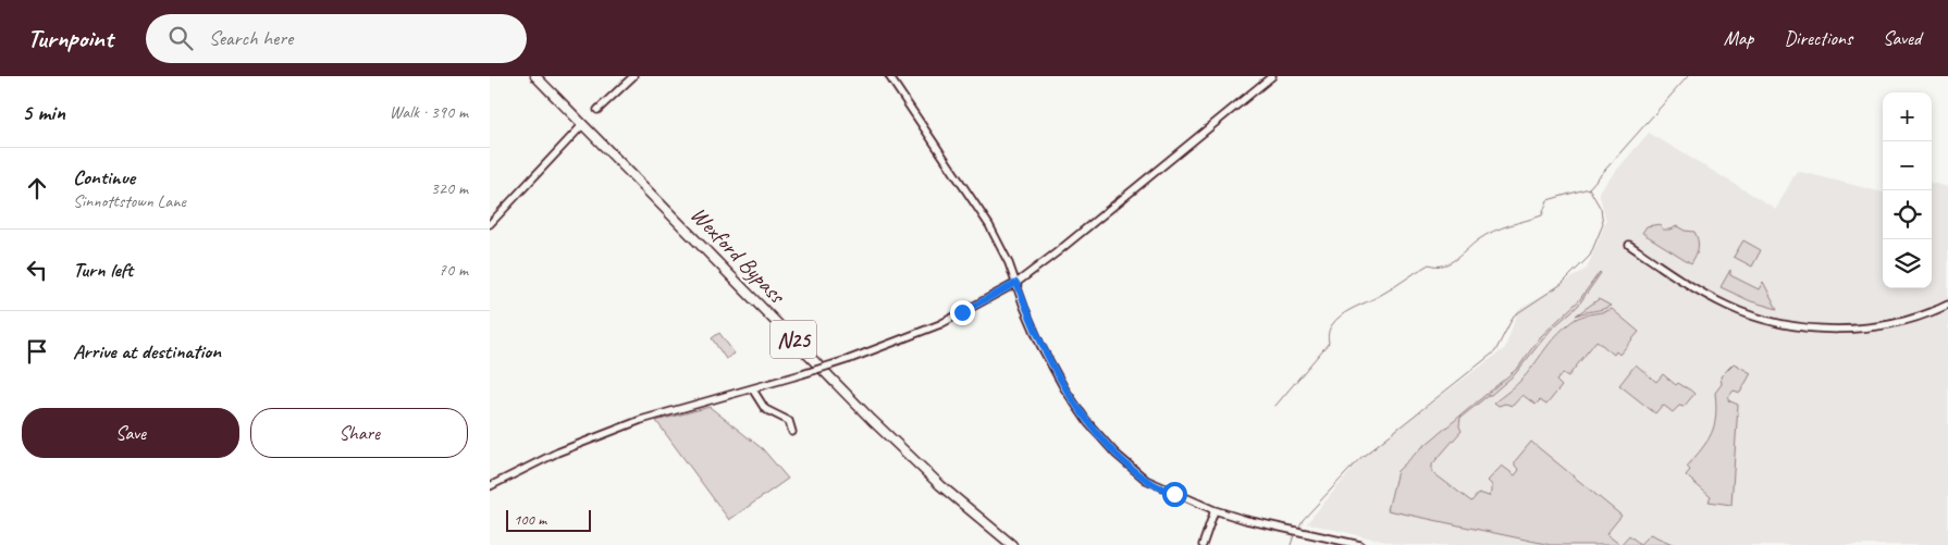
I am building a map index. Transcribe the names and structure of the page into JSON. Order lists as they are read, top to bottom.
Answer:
{
  "streets": {
    "highway": ["Wexford Bypass", "N25"]
  },
  "scale_bar": "100 m",
  "page": {
    "header": "Turnpoint",
    "search": "Search here",
    "nav": ["Map", "Directions", "Saved"],
    "heading": ["5 min", "Walk · 390 m"],
    "map_buttons": ["+", "−"],
    "list": [
      ["Continue", "Sinnottstown Lane", "320 m"],
      ["Turn left", "70 m"],
      "Arrive at destination"
    ],
    "buttons": ["Save", "Share"],
    "scale": "100 m"
  }
}
